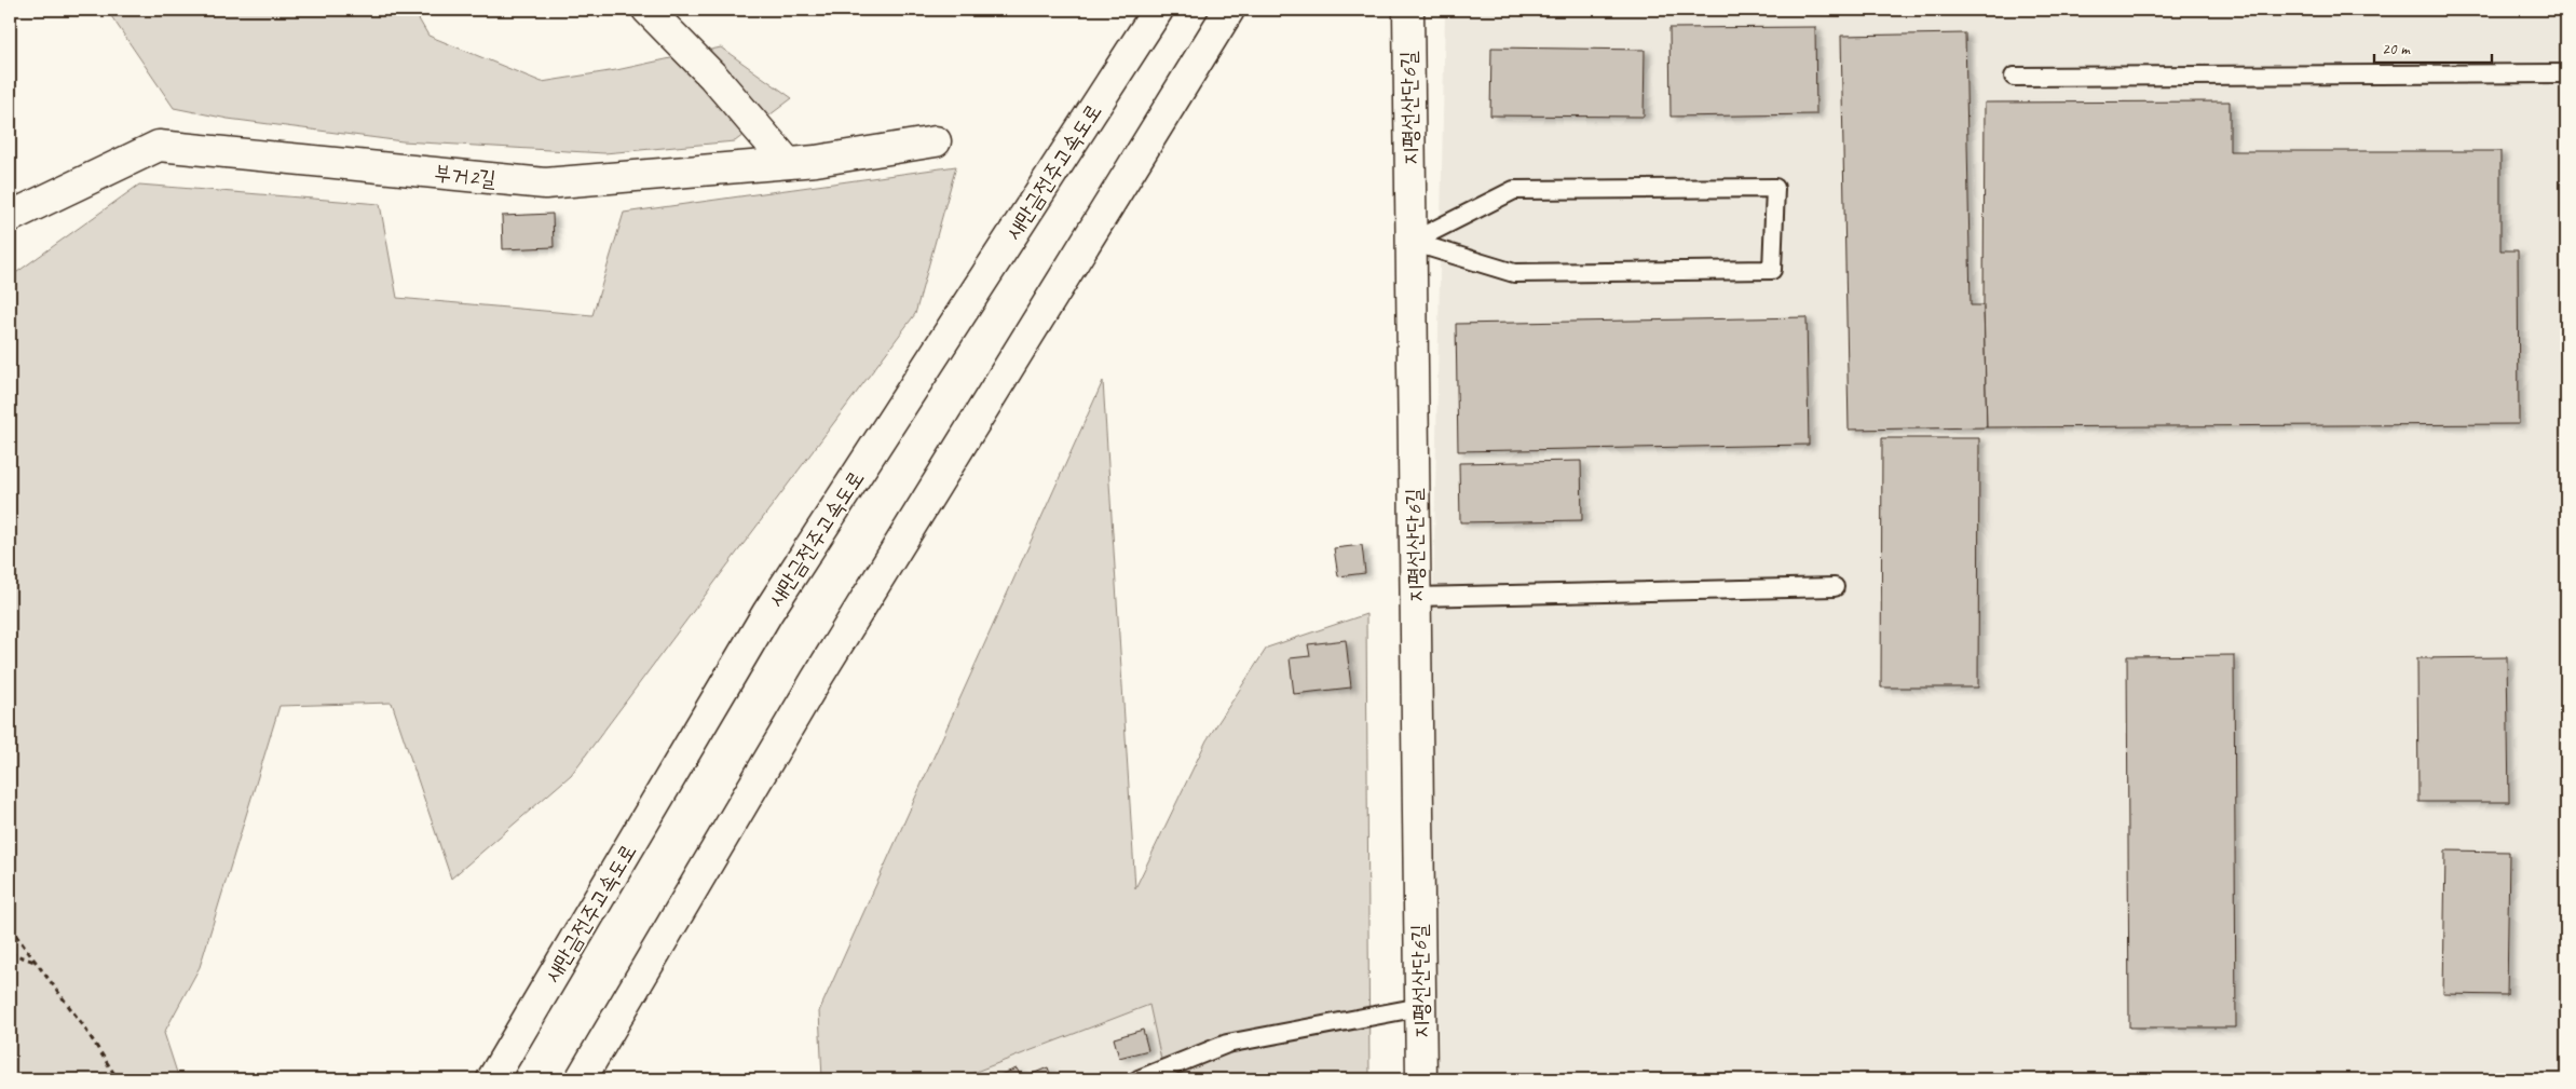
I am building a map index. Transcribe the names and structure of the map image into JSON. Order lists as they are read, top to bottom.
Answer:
{
  "streets": {
    "main road": ["지평선산단6길", "새만금전주고속도로", "부거2길"]
  },
  "scale_bar": "20 m"
}
